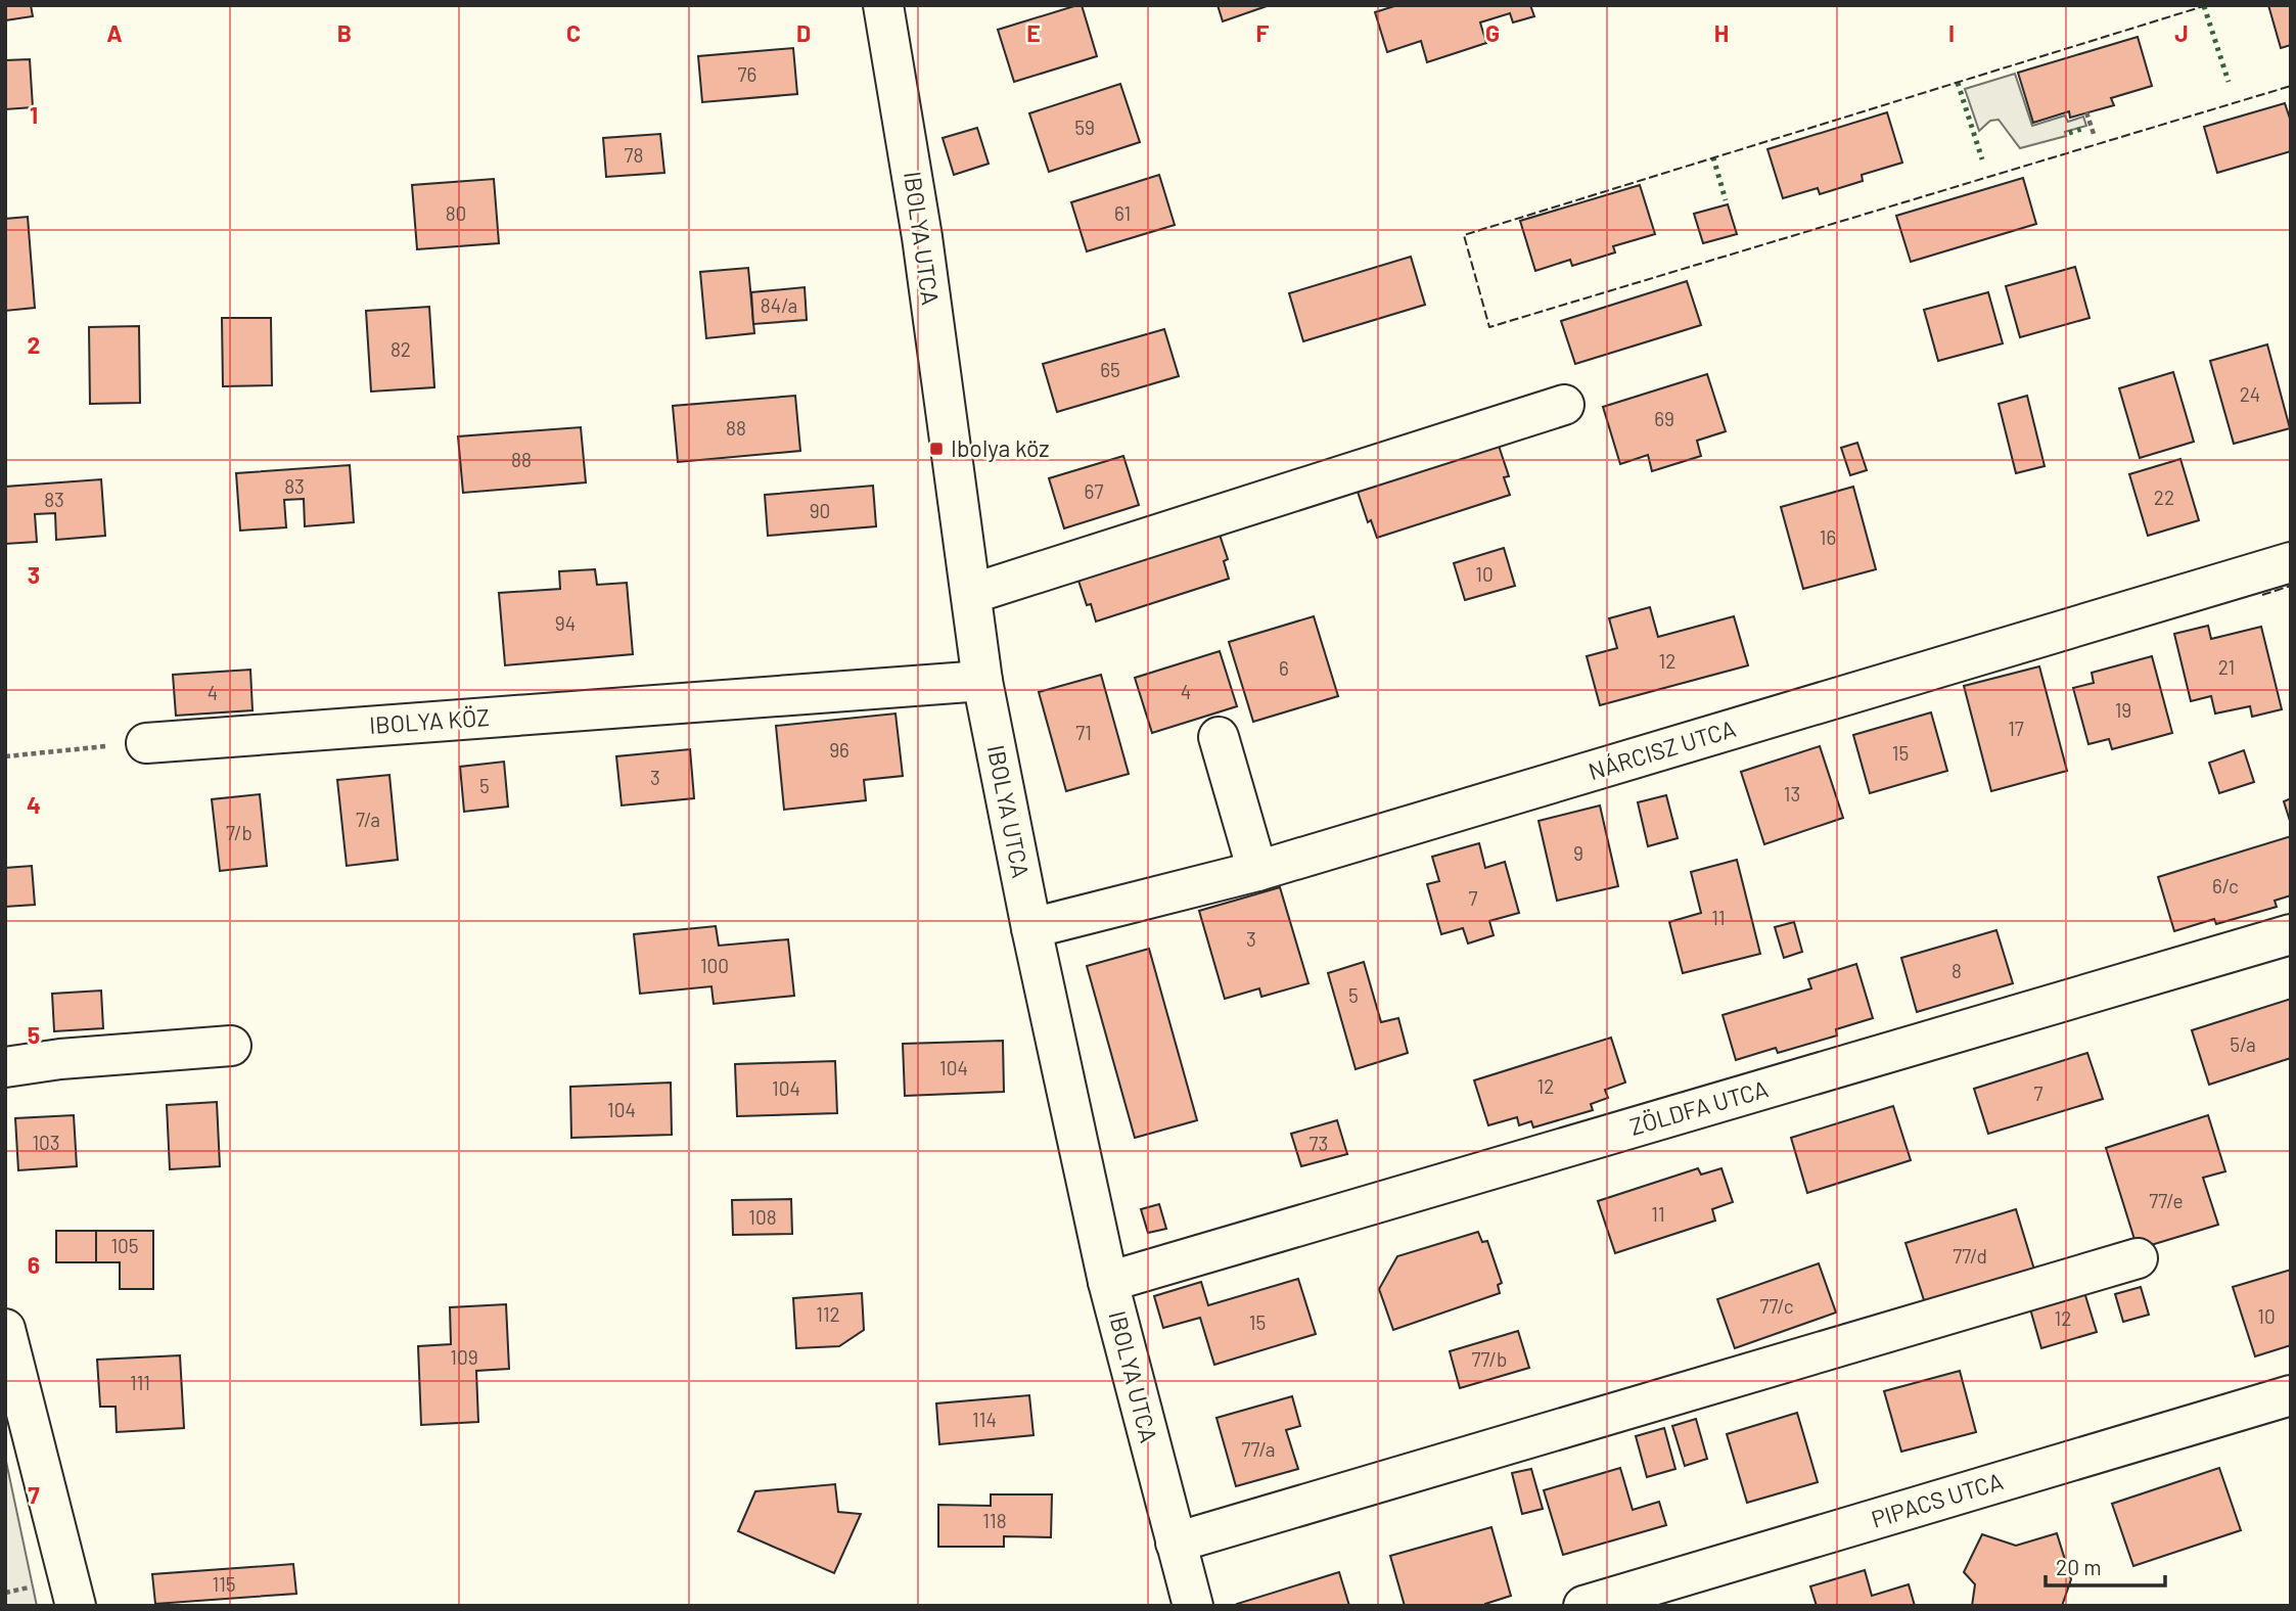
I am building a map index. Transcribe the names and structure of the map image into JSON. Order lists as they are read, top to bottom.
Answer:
{
  "streets": {
    "street": [
      "IBOLYA UTCA",
      "IBOLYA KÖZ",
      "NÁRCISZ UTCA",
      "ZÖLDFA UTCA",
      "PIPACS UTCA"
    ]
  },
  "crossings": [
    ["IBOLYA UTCA", "IBOLYA KÖZ"],
    ["IBOLYA UTCA", "NÁRCISZ UTCA"],
    ["IBOLYA UTCA", "ZÖLDFA UTCA"]
  ],
  "places": {
    "transit": ["Ibolya köz"]
  },
  "house_numbers": [
    "76",
    "59",
    "78",
    "80",
    "61",
    "84/a",
    "82",
    "65",
    "24",
    "69",
    "88",
    "88",
    "83",
    "67",
    "22",
    "83",
    "90",
    "16",
    "10",
    "94",
    "12",
    "21",
    "6",
    "4",
    "4",
    "19",
    "17",
    "71",
    "96",
    "15",
    "3",
    "5",
    "13",
    "7/a",
    "7/b",
    "9",
    "6/c",
    "7",
    "11",
    "3",
    "100",
    "8",
    "5",
    "5/a",
    "104",
    "12",
    "104",
    "7",
    "104",
    "103",
    "73",
    "77/e",
    "11",
    "108",
    "105",
    "77/d",
    "77/c",
    "112",
    "10",
    "12",
    "15",
    "109",
    "77/b",
    "111",
    "114",
    "77/a",
    "118",
    "115"
  ],
  "scale_bar": "20 m",
  "grid": {
    "columns": [
      "A",
      "B",
      "C",
      "D",
      "E",
      "F",
      "G",
      "H",
      "I",
      "J"
    ],
    "rows": [
      "1",
      "2",
      "3",
      "4",
      "5",
      "6",
      "7"
    ]
  }
}
